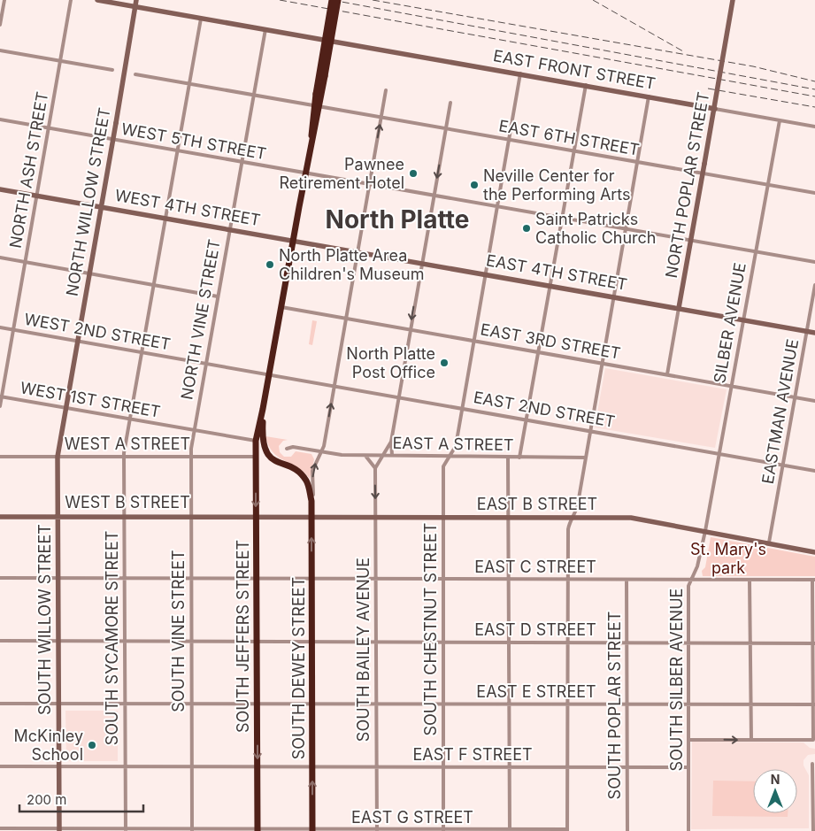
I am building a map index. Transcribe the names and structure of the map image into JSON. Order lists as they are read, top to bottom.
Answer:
{
  "streets": {
    "highway": ["SOUTH JEFFERS STREET", "SOUTH DEWEY STREET"],
    "main road": [
      "EAST FRONT STREET",
      "NORTH POPLAR STREET",
      "NORTH WILLOW STREET",
      "WEST 4TH STREET",
      "EAST 4TH STREET",
      "WEST B STREET",
      "EAST B STREET",
      "SOUTH WILLOW STREET"
    ],
    "street": [
      "EAST 6TH STREET",
      "WEST 5TH STREET",
      "NORTH ASH STREET",
      "NORTH VINE STREET",
      "SILBER AVENUE",
      "WEST 2ND STREET",
      "EAST 3RD STREET",
      "WEST 1ST STREET",
      "EAST 2ND STREET",
      "EASTMAN AVENUE",
      "WEST A STREET",
      "EAST A STREET",
      "EAST C STREET",
      "SOUTH CHESTNUT STREET",
      "EAST D STREET",
      "SOUTH VINE STREET",
      "SOUTH SYCAMORE STREET",
      "SOUTH BAILEY AVENUE",
      "SOUTH SILBER AVENUE",
      "EAST E STREET",
      "SOUTH POPLAR STREET",
      "EAST F STREET",
      "EAST G STREET"
    ]
  },
  "crossings": [
    ["EAST FRONT STREET", "NORTH VINE STREET"],
    ["EAST FRONT STREET", "SILBER AVENUE"],
    ["EAST FRONT STREET", "SOUTH CHESTNUT STREET"],
    ["EAST FRONT STREET", "SOUTH SYCAMORE STREET"],
    ["EAST 6TH STREET", "NORTH POPLAR STREET"],
    ["EAST 6TH STREET", "NORTH VINE STREET"],
    ["EAST 6TH STREET", "SILBER AVENUE"],
    ["EAST 6TH STREET", "SOUTH CHESTNUT STREET"],
    ["EAST 6TH STREET", "SOUTH SYCAMORE STREET"],
    ["EAST 6TH STREET", "SOUTH DEWEY STREET"],
    ["WEST 5TH STREET", "NORTH ASH STREET"],
    ["WEST 5TH STREET", "NORTH POPLAR STREET"],
    ["WEST 5TH STREET", "NORTH WILLOW STREET"],
    ["WEST 5TH STREET", "NORTH VINE STREET"],
    ["WEST 5TH STREET", "SILBER AVENUE"],
    ["WEST 5TH STREET", "SOUTH CHESTNUT STREET"],
    ["WEST 5TH STREET", "SOUTH SYCAMORE STREET"],
    ["WEST 5TH STREET", "SOUTH DEWEY STREET"],
    ["NORTH ASH STREET", "WEST 4TH STREET"],
    ["NORTH ASH STREET", "WEST 2ND STREET"],
    ["NORTH ASH STREET", "WEST 1ST STREET"],
    ["NORTH POPLAR STREET", "EAST 4TH STREET"],
    ["NORTH POPLAR STREET", "EAST 3RD STREET"],
    ["NORTH WILLOW STREET", "WEST 4TH STREET"],
    ["NORTH WILLOW STREET", "WEST 2ND STREET"],
    ["NORTH WILLOW STREET", "WEST 1ST STREET"],
    ["NORTH WILLOW STREET", "SOUTH WILLOW STREET"],
    ["WEST 4TH STREET", "EAST 4TH STREET"],
    ["WEST 4TH STREET", "NORTH VINE STREET"],
    ["WEST 4TH STREET", "SOUTH SYCAMORE STREET"],
    ["EAST 4TH STREET", "SILBER AVENUE"],
    ["EAST 4TH STREET", "EASTMAN AVENUE"],
    ["EAST 4TH STREET", "SOUTH CHESTNUT STREET"],
    ["EAST 4TH STREET", "SOUTH DEWEY STREET"],
    ["NORTH VINE STREET", "WEST 2ND STREET"],
    ["NORTH VINE STREET", "WEST 1ST STREET"],
    ["NORTH VINE STREET", "SOUTH VINE STREET"],
    ["SILBER AVENUE", "EAST 3RD STREET"],
    ["SILBER AVENUE", "EAST 2ND STREET"],
    ["SILBER AVENUE", "EAST B STREET"],
    ["SILBER AVENUE", "SOUTH SILBER AVENUE"],
    ["WEST 2ND STREET", "EAST 2ND STREET"],
    ["WEST 2ND STREET", "SOUTH SYCAMORE STREET"],
    ["EAST 3RD STREET", "EASTMAN AVENUE"],
    ["EAST 3RD STREET", "SOUTH CHESTNUT STREET"],
    ["EAST 3RD STREET", "SOUTH DEWEY STREET"],
    ["WEST 1ST STREET", "SOUTH WILLOW STREET"],
    ["WEST 1ST STREET", "SOUTH VINE STREET"],
    ["WEST 1ST STREET", "SOUTH JEFFERS STREET"],
    ["WEST 1ST STREET", "SOUTH SYCAMORE STREET"],
    ["EAST 2ND STREET", "EASTMAN AVENUE"],
    ["EAST 2ND STREET", "SOUTH CHESTNUT STREET"],
    ["EAST 2ND STREET", "SOUTH DEWEY STREET"],
    ["EASTMAN AVENUE", "EAST B STREET"],
    ["WEST A STREET", "SOUTH WILLOW STREET"],
    ["WEST A STREET", "SOUTH VINE STREET"],
    ["WEST A STREET", "SOUTH JEFFERS STREET"],
    ["WEST A STREET", "SOUTH SYCAMORE STREET"],
    ["EAST A STREET", "SOUTH CHESTNUT STREET"],
    ["EAST A STREET", "SOUTH BAILEY AVENUE"],
    ["EAST A STREET", "SOUTH DEWEY STREET"],
    ["WEST B STREET", "EAST B STREET"],
    ["WEST B STREET", "SOUTH WILLOW STREET"],
    ["WEST B STREET", "SOUTH VINE STREET"],
    ["WEST B STREET", "SOUTH JEFFERS STREET"],
    ["WEST B STREET", "SOUTH SYCAMORE STREET"],
    ["EAST B STREET", "SOUTH CHESTNUT STREET"],
    ["EAST B STREET", "SOUTH JEFFERS STREET"],
    ["EAST B STREET", "SOUTH BAILEY AVENUE"],
    ["EAST B STREET", "SOUTH DEWEY STREET"],
    ["EAST B STREET", "SOUTH SILBER AVENUE"],
    ["EAST C STREET", "SOUTH WILLOW STREET"],
    ["EAST C STREET", "SOUTH CHESTNUT STREET"],
    ["EAST C STREET", "SOUTH VINE STREET"],
    ["EAST C STREET", "SOUTH JEFFERS STREET"],
    ["EAST C STREET", "SOUTH SYCAMORE STREET"],
    ["EAST C STREET", "SOUTH BAILEY AVENUE"],
    ["EAST C STREET", "SOUTH DEWEY STREET"],
    ["EAST C STREET", "SOUTH SILBER AVENUE"],
    ["EAST C STREET", "SOUTH POPLAR STREET"],
    ["SOUTH WILLOW STREET", "EAST D STREET"],
    ["SOUTH WILLOW STREET", "EAST E STREET"],
    ["SOUTH WILLOW STREET", "EAST F STREET"],
    ["SOUTH WILLOW STREET", "EAST G STREET"],
    ["SOUTH CHESTNUT STREET", "EAST D STREET"],
    ["SOUTH CHESTNUT STREET", "EAST E STREET"],
    ["SOUTH CHESTNUT STREET", "EAST F STREET"],
    ["SOUTH CHESTNUT STREET", "EAST G STREET"],
    ["EAST D STREET", "SOUTH VINE STREET"],
    ["EAST D STREET", "SOUTH JEFFERS STREET"],
    ["EAST D STREET", "SOUTH SYCAMORE STREET"],
    ["EAST D STREET", "SOUTH BAILEY AVENUE"],
    ["EAST D STREET", "SOUTH DEWEY STREET"],
    ["EAST D STREET", "SOUTH SILBER AVENUE"],
    ["EAST D STREET", "SOUTH POPLAR STREET"],
    ["SOUTH VINE STREET", "EAST E STREET"],
    ["SOUTH VINE STREET", "EAST F STREET"],
    ["SOUTH VINE STREET", "EAST G STREET"],
    ["SOUTH JEFFERS STREET", "SOUTH DEWEY STREET"],
    ["SOUTH JEFFERS STREET", "EAST E STREET"],
    ["SOUTH JEFFERS STREET", "EAST F STREET"],
    ["SOUTH JEFFERS STREET", "EAST G STREET"],
    ["SOUTH SYCAMORE STREET", "EAST E STREET"],
    ["SOUTH SYCAMORE STREET", "EAST F STREET"],
    ["SOUTH SYCAMORE STREET", "EAST G STREET"],
    ["SOUTH BAILEY AVENUE", "EAST E STREET"],
    ["SOUTH BAILEY AVENUE", "EAST F STREET"],
    ["SOUTH BAILEY AVENUE", "EAST G STREET"],
    ["SOUTH DEWEY STREET", "EAST E STREET"],
    ["SOUTH DEWEY STREET", "EAST F STREET"],
    ["SOUTH DEWEY STREET", "EAST G STREET"],
    ["SOUTH SILBER AVENUE", "EAST E STREET"],
    ["SOUTH SILBER AVENUE", "EAST F STREET"],
    ["EAST E STREET", "SOUTH POPLAR STREET"],
    ["SOUTH POPLAR STREET", "EAST F STREET"]
  ],
  "one_way": ["SOUTH DEWEY STREET"],
  "districts": ["North Platte"],
  "parks": ["St. Mary's park"],
  "places": [
    "Pawnee Retirement Hotel",
    "Neville Center for the Performing Arts",
    "Saint Patricks Catholic Church",
    "North Platte Area Children's Museum",
    "North Platte Post Office",
    "McKinley School"
  ],
  "scale_bar": "200 m",
  "north": "top"
}
